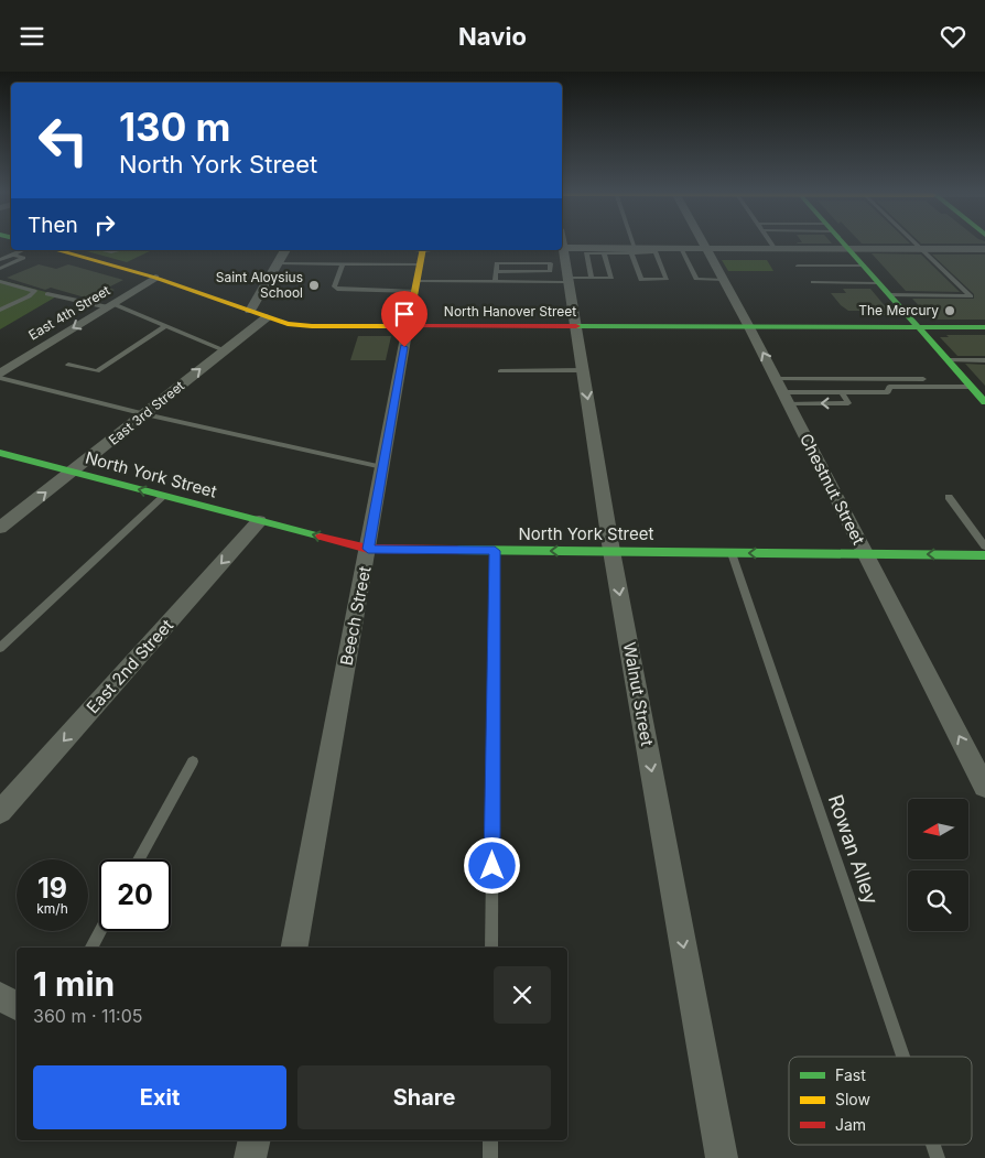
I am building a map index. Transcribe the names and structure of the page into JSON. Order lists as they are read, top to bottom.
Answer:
{
  "streets": {
    "street": [
      "North Hanover Street",
      "East 4th Street",
      "East 3rd Street",
      "North York Street",
      "Chestnut Street",
      "Beech Street",
      "East 2nd Street",
      "Walnut Street"
    ],
    "lane": ["Rowan Alley"]
  },
  "crossings": [
    ["North Hanover Street", "East 4th Street"],
    ["North Hanover Street", "East 3rd Street"],
    ["North Hanover Street", "Chestnut Street"],
    ["North Hanover Street", "Beech Street"],
    ["North Hanover Street", "Walnut Street"],
    ["East 3rd Street", "North York Street"],
    ["North York Street", "Chestnut Street"],
    ["North York Street", "Beech Street"],
    ["North York Street", "East 2nd Street"],
    ["North York Street", "Walnut Street"],
    ["North York Street", "Rowan Alley"]
  ],
  "one_way": [
    "East 4th Street",
    "East 3rd Street",
    "North York Street",
    "Chestnut Street",
    "East 2nd Street",
    "Walnut Street"
  ],
  "places": ["Saint Aloysius School", "The Mercury"],
  "legend": ["Fast", "Slow", "Jam"],
  "north": "left",
  "page": {
    "header": "Navio",
    "turn": ["130 m", "North York Street"],
    "then": "Then",
    "speed": "19 km/h",
    "limit": "20",
    "heading": ["1 min", "360 m · 11:05"],
    "buttons": ["Exit", "Share"]
  }
}
